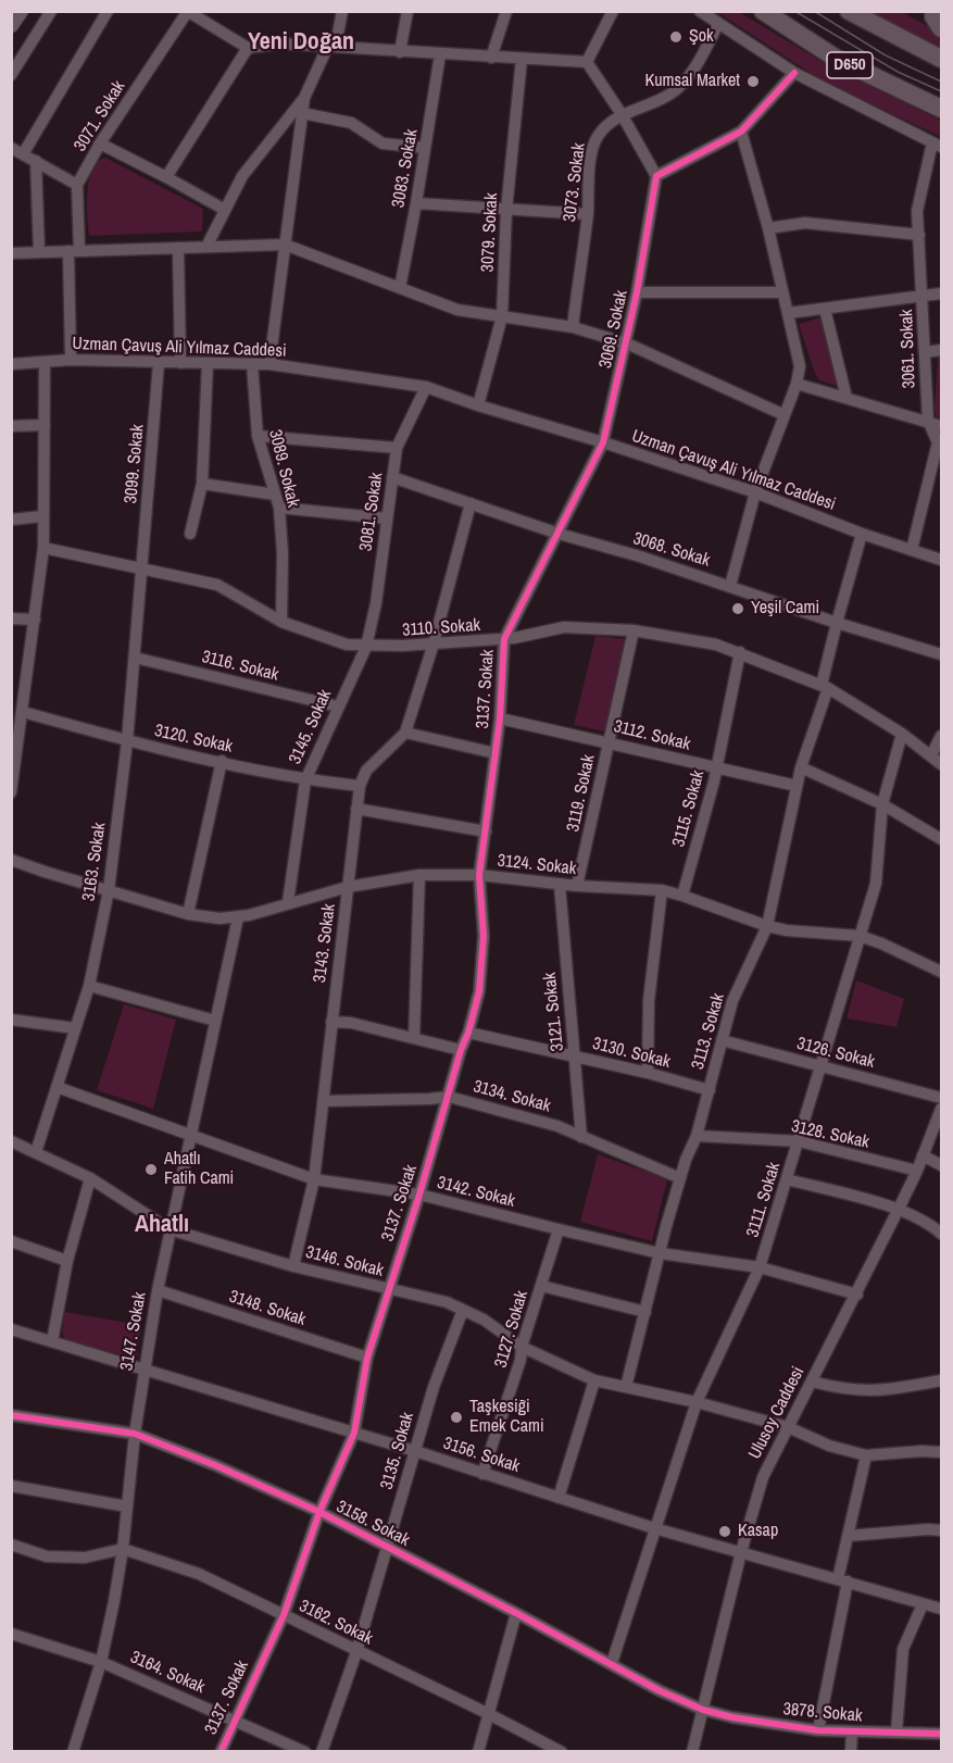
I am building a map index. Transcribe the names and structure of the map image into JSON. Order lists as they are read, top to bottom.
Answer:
{
  "streets": {
    "highway": ["D650"],
    "street": [
      "3071. Sokak",
      "3083. Sokak",
      "3073. Sokak",
      "3079. Sokak",
      "3069. Sokak",
      "Uzman Çavuş Ali Yılmaz Caddesi",
      "3061. Sokak",
      "3099. Sokak",
      "3089. Sokak",
      "3081. Sokak",
      "3068. Sokak",
      "3110. Sokak",
      "3116. Sokak",
      "3137. Sokak",
      "3145. Sokak",
      "3112. Sokak",
      "3120. Sokak",
      "3119. Sokak",
      "3115. Sokak",
      "3163. Sokak",
      "3124. Sokak",
      "3143. Sokak",
      "3121. Sokak",
      "3113. Sokak",
      "3130. Sokak",
      "3126. Sokak",
      "3134. Sokak",
      "3128. Sokak",
      "3142. Sokak",
      "3111. Sokak",
      "3146. Sokak",
      "3148. Sokak",
      "3127. Sokak",
      "3147. Sokak",
      "Ulusoy Caddesi",
      "3135. Sokak",
      "3156. Sokak",
      "3158. Sokak",
      "3162. Sokak",
      "3164. Sokak",
      "3878. Sokak"
    ]
  },
  "crossings": [
    ["3079. Sokak", "Uzman Çavuş Ali Yılmaz Caddesi"],
    ["3069. Sokak", "Uzman Çavuş Ali Yılmaz Caddesi"],
    ["3069. Sokak", "3068. Sokak"],
    ["3069. Sokak", "3110. Sokak"],
    ["3069. Sokak", "3137. Sokak"],
    ["Uzman Çavuş Ali Yılmaz Caddesi", "3061. Sokak"],
    ["Uzman Çavuş Ali Yılmaz Caddesi", "3099. Sokak"],
    ["Uzman Çavuş Ali Yılmaz Caddesi", "3089. Sokak"],
    ["Uzman Çavuş Ali Yılmaz Caddesi", "3081. Sokak"],
    ["Uzman Çavuş Ali Yılmaz Caddesi", "3113. Sokak"],
    ["3099. Sokak", "3110. Sokak"],
    ["3099. Sokak", "3163. Sokak"],
    ["3089. Sokak", "3110. Sokak"],
    ["3081. Sokak", "3068. Sokak"],
    ["3081. Sokak", "3110. Sokak"],
    ["3081. Sokak", "3145. Sokak"],
    ["3068. Sokak", "3143. Sokak"],
    ["3068. Sokak", "3113. Sokak"],
    ["3110. Sokak", "3137. Sokak"],
    ["3110. Sokak", "3145. Sokak"],
    ["3110. Sokak", "3119. Sokak"],
    ["3110. Sokak", "3115. Sokak"],
    ["3110. Sokak", "3163. Sokak"],
    ["3110. Sokak", "3143. Sokak"],
    ["3110. Sokak", "3113. Sokak"],
    ["3110. Sokak", "3111. Sokak"],
    ["3116. Sokak", "3145. Sokak"],
    ["3116. Sokak", "3163. Sokak"],
    ["3137. Sokak", "3112. Sokak"],
    ["3137. Sokak", "3124. Sokak"],
    ["3137. Sokak", "3130. Sokak"],
    ["3137. Sokak", "3134. Sokak"],
    ["3137. Sokak", "3142. Sokak"],
    ["3137. Sokak", "3146. Sokak"],
    ["3137. Sokak", "3148. Sokak"],
    ["3137. Sokak", "3156. Sokak"],
    ["3137. Sokak", "3158. Sokak"],
    ["3137. Sokak", "3162. Sokak"],
    ["3137. Sokak", "3164. Sokak"],
    ["3145. Sokak", "3120. Sokak"],
    ["3145. Sokak", "3124. Sokak"],
    ["3112. Sokak", "3119. Sokak"],
    ["3112. Sokak", "3115. Sokak"],
    ["3112. Sokak", "3113. Sokak"],
    ["3120. Sokak", "3163. Sokak"],
    ["3120. Sokak", "3143. Sokak"],
    ["3119. Sokak", "3124. Sokak"],
    ["3115. Sokak", "3124. Sokak"],
    ["3163. Sokak", "3124. Sokak"],
    ["3163. Sokak", "3142. Sokak"],
    ["3163. Sokak", "3146. Sokak"],
    ["3124. Sokak", "3143. Sokak"],
    ["3124. Sokak", "3121. Sokak"],
    ["3124. Sokak", "3113. Sokak"],
    ["3124. Sokak", "3111. Sokak"],
    ["3124. Sokak", "3147. Sokak"],
    ["3143. Sokak", "3134. Sokak"],
    ["3143. Sokak", "3142. Sokak"],
    ["3143. Sokak", "3146. Sokak"],
    ["3121. Sokak", "3130. Sokak"],
    ["3121. Sokak", "3134. Sokak"],
    ["3113. Sokak", "3130. Sokak"],
    ["3113. Sokak", "3126. Sokak"],
    ["3113. Sokak", "3134. Sokak"],
    ["3113. Sokak", "3128. Sokak"],
    ["3113. Sokak", "3142. Sokak"],
    ["3113. Sokak", "3146. Sokak"],
    ["3126. Sokak", "3111. Sokak"],
    ["3128. Sokak", "3111. Sokak"],
    ["3128. Sokak", "Ulusoy Caddesi"],
    ["3142. Sokak", "3111. Sokak"],
    ["3142. Sokak", "3127. Sokak"],
    ["3142. Sokak", "3147. Sokak"],
    ["3142. Sokak", "Ulusoy Caddesi"],
    ["3111. Sokak", "3146. Sokak"],
    ["3111. Sokak", "3156. Sokak"],
    ["3111. Sokak", "3158. Sokak"],
    ["3146. Sokak", "3127. Sokak"],
    ["3146. Sokak", "3147. Sokak"],
    ["3146. Sokak", "Ulusoy Caddesi"],
    ["3146. Sokak", "3135. Sokak"],
    ["3148. Sokak", "3147. Sokak"],
    ["3127. Sokak", "3156. Sokak"],
    ["3147. Sokak", "3156. Sokak"],
    ["3147. Sokak", "3158. Sokak"],
    ["3147. Sokak", "3162. Sokak"],
    ["3147. Sokak", "3164. Sokak"],
    ["Ulusoy Caddesi", "3156. Sokak"],
    ["Ulusoy Caddesi", "3158. Sokak"],
    ["Ulusoy Caddesi", "3878. Sokak"],
    ["3135. Sokak", "3156. Sokak"],
    ["3135. Sokak", "3158. Sokak"],
    ["3135. Sokak", "3162. Sokak"],
    ["3158. Sokak", "3878. Sokak"]
  ],
  "districts": ["Yeni Doğan", "Ahatlı"],
  "places": [
    "Şok",
    "Kumsal Market",
    "Yeşil Cami",
    "Ahatlı Fatih Cami",
    "Taşkesiği Emek Cami",
    "Kasap"
  ]
}
